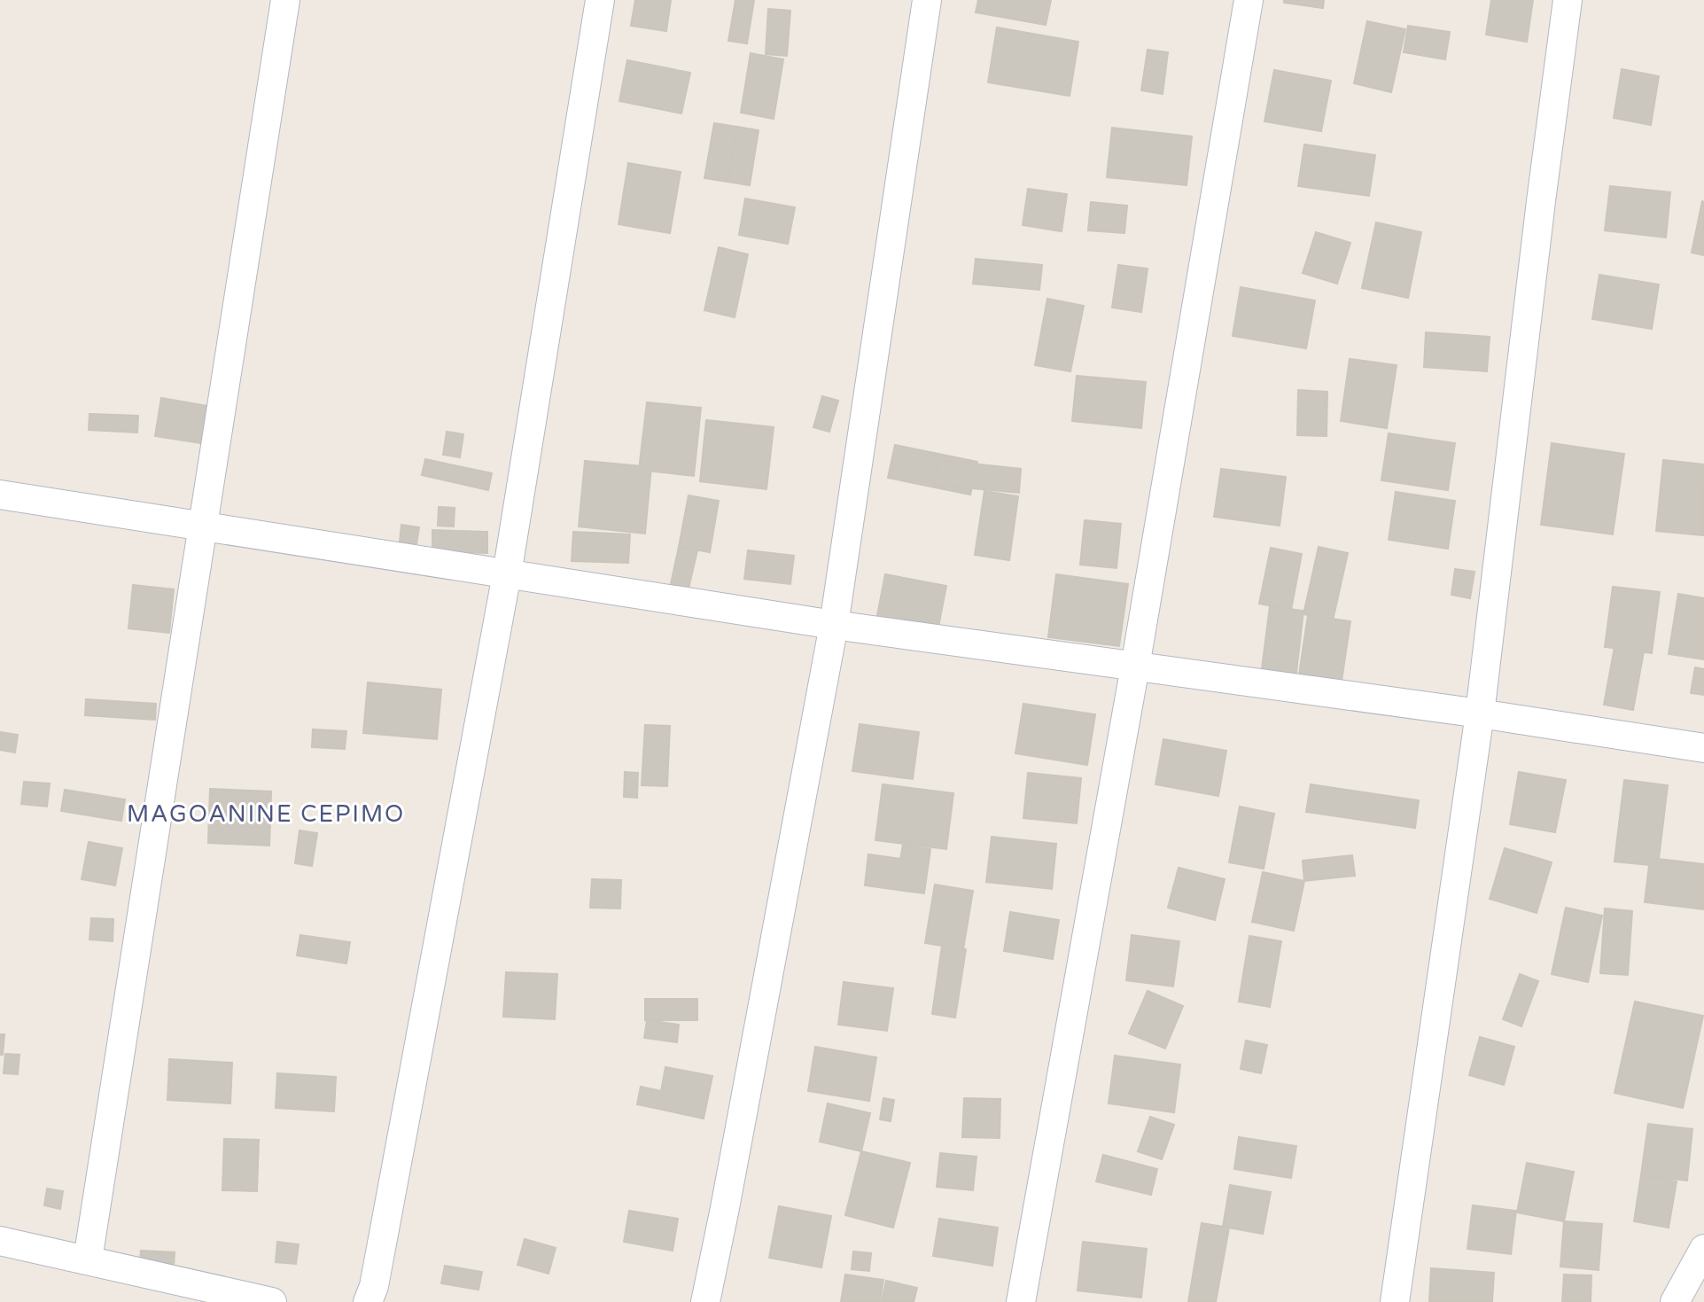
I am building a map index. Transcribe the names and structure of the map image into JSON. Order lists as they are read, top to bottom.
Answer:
{
  "districts": ["MAGOANINE CEPIMO"]
}
